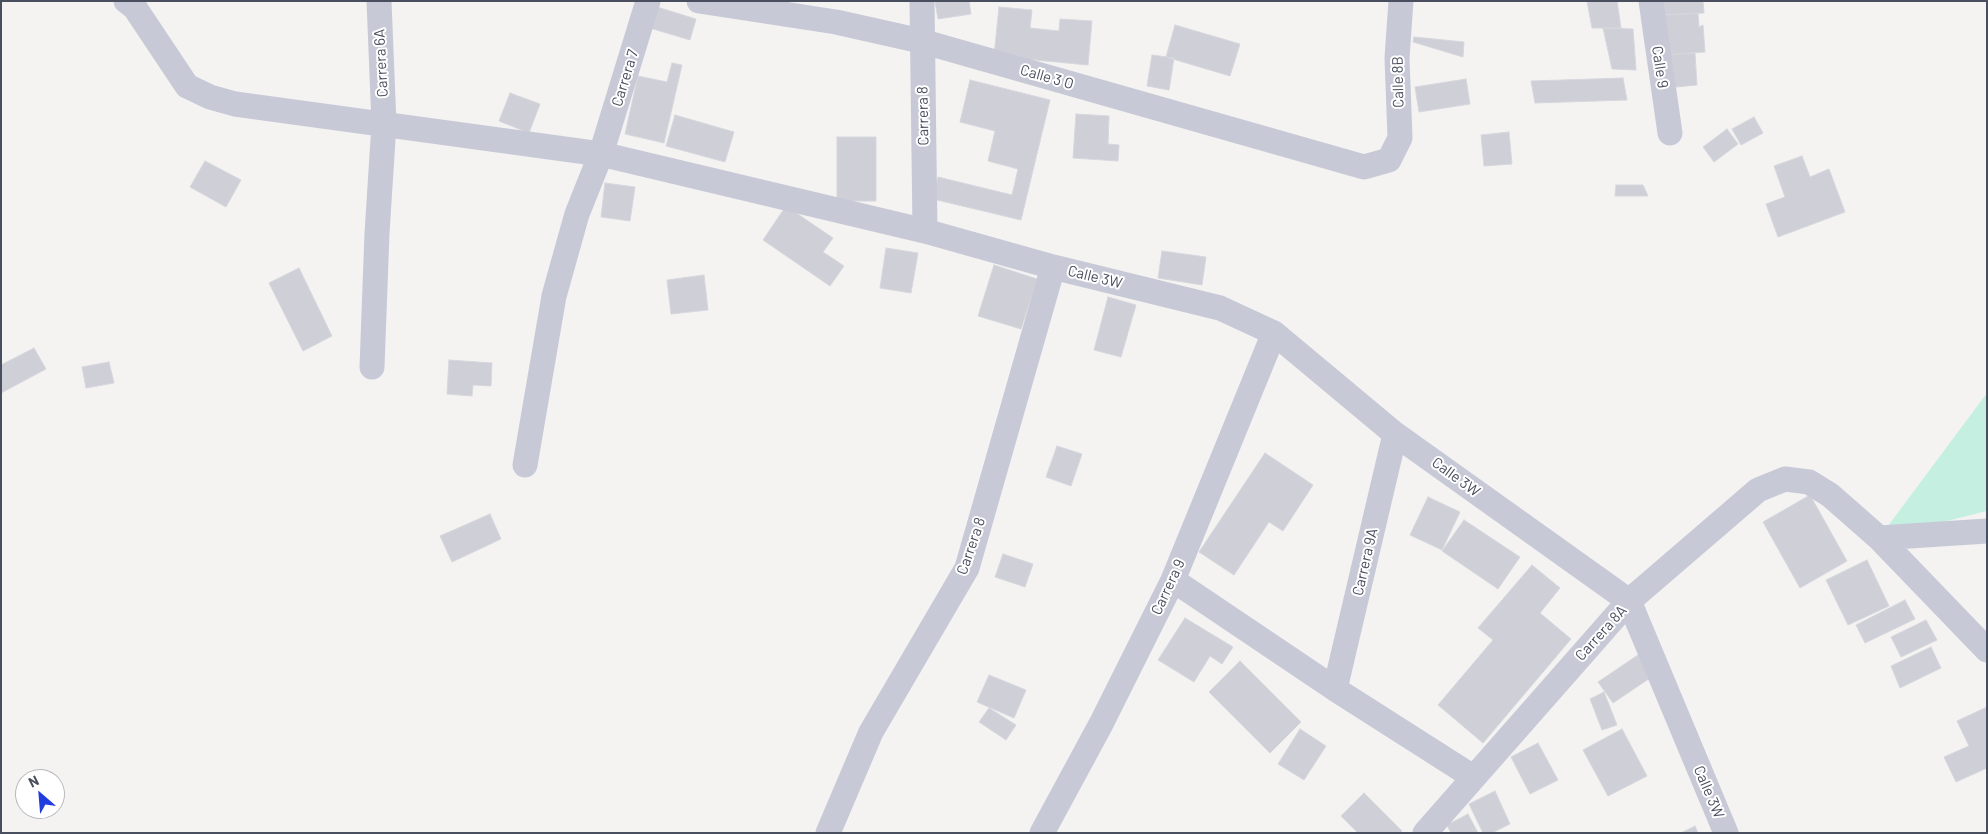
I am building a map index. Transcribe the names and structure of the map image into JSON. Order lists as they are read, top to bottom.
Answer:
{
  "streets": {
    "street": [
      "Carrera 6A",
      "Calle 9",
      "Calle 3 O",
      "Carrera 7",
      "Calle 8B",
      "Carrera 8",
      "Calle 3W",
      "Carrera 9A",
      "Carrera 9",
      "Carrera 8A"
    ]
  },
  "crossings": [
    ["Carrera 6A", "Calle 3W"],
    ["Calle 3 O", "Calle 8B"],
    ["Calle 3 O", "Carrera 8"],
    ["Carrera 7", "Calle 3W"],
    ["Carrera 8", "Calle 3W"],
    ["Calle 3W", "Carrera 9A"],
    ["Calle 3W", "Carrera 9"],
    ["Calle 3W", "Carrera 8A"]
  ],
  "north": "top left"
}
